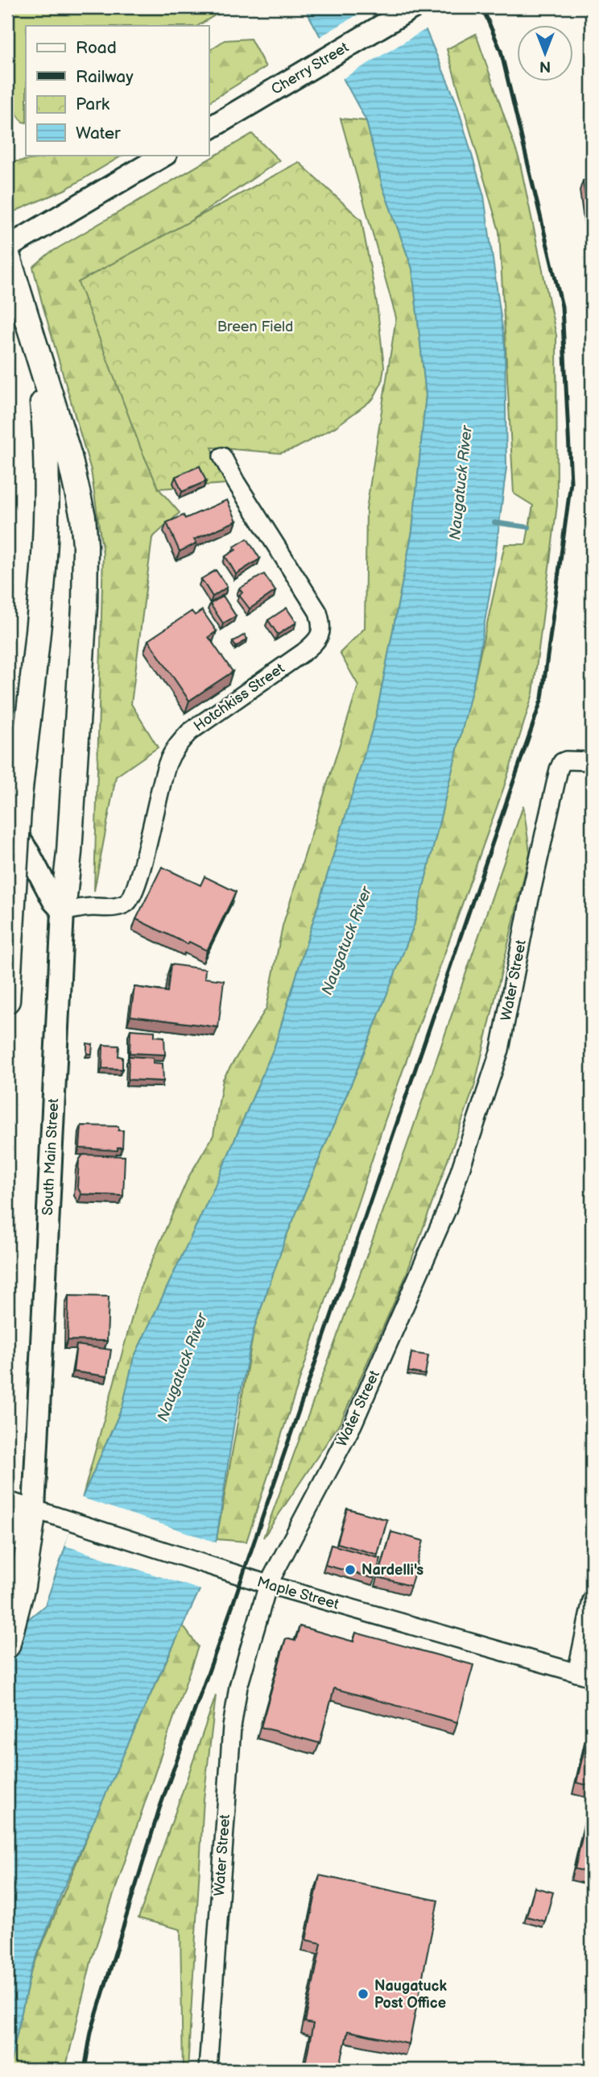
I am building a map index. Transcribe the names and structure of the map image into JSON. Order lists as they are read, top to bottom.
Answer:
{
  "streets": {
    "main road": ["Cherry Street", "South Main Street"],
    "street": ["Hotchkiss Street", "Water Street", "Maple Street"]
  },
  "crossings": [
    ["Hotchkiss Street", "South Main Street"],
    ["Water Street", "Maple Street"],
    ["South Main Street", "Maple Street"]
  ],
  "water": ["Naugatuck River"],
  "parks": ["Breen Field"],
  "places": ["Nardelli's", "Naugatuck Post Office"],
  "legend": [
    "Road",
    "Railway",
    "Park",
    "Water"
  ],
  "north": "bottom"
}
